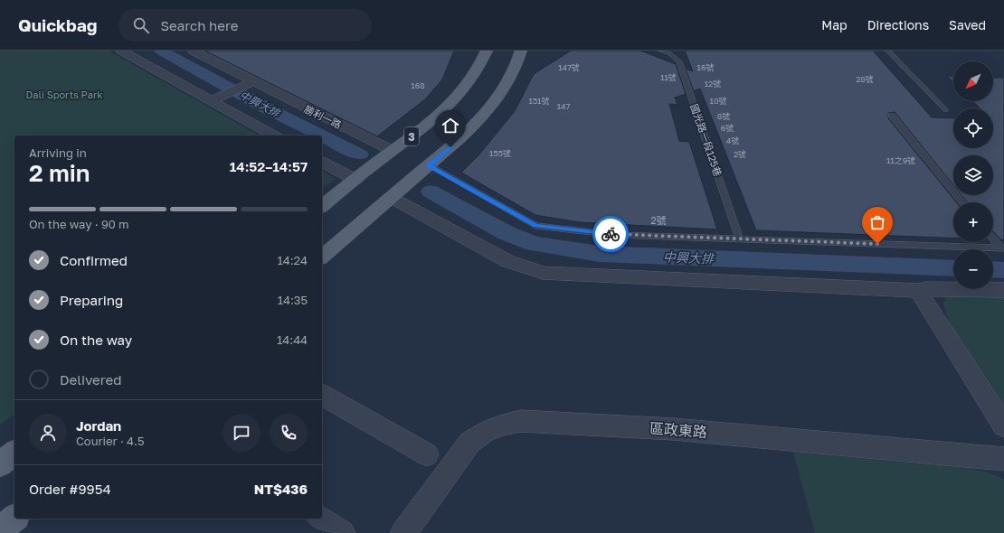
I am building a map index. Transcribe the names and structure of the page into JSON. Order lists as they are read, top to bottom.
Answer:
{
  "streets": {
    "main road": ["3"],
    "street": ["勝利一路", "區政東路"],
    "lane": ["國光路一段125巷"]
  },
  "crossings": [
    ["勝利一路", "3"]
  ],
  "water": ["中興大排"],
  "parks": ["Dali Sports Park"],
  "house_numbers": [
    "147號",
    "16號",
    "11號",
    "28號",
    "12號",
    "168",
    "151號",
    "10號",
    "147",
    "8號",
    "6號",
    "4號",
    "155號",
    "2號",
    "11之9號",
    "2號"
  ],
  "north": "bottom left",
  "page": {
    "header": "Quickbag",
    "search": "Search here",
    "nav": ["Map", "Directions", "Saved"],
    "map_buttons": ["+", "−"],
    "heading": ["2 min", "Arriving in", "14:52–14:57"],
    "panel": [
      "Jordan",
      "Courier · 4.5",
      "Order #9954",
      "NT$436"
    ],
    "bar": "On the way · 90 m",
    "list": [
      ["Confirmed", "14:24"],
      ["Preparing", "14:35"],
      ["On the way", "14:44"],
      "Delivered"
    ]
  }
}
